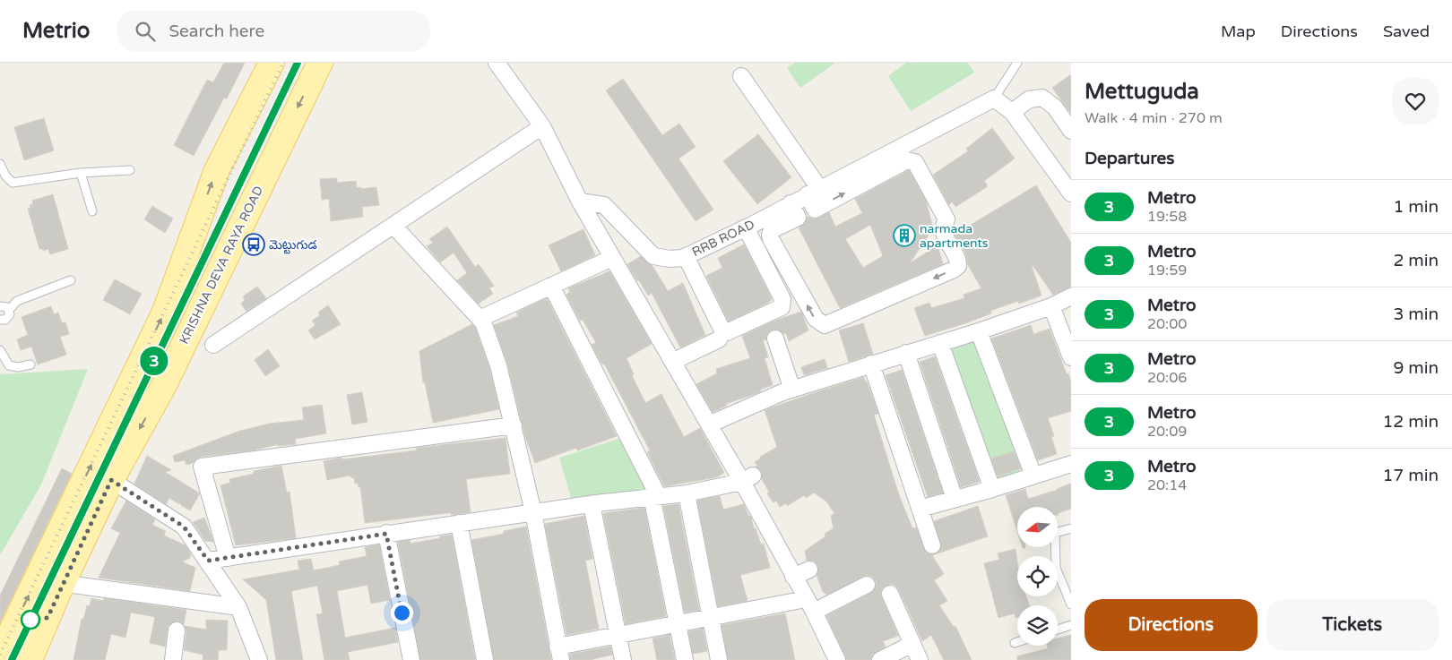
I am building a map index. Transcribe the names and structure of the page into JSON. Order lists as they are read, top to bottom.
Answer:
{
  "streets": {
    "main road": ["KRISHNA DEVA RAYA ROAD"],
    "street": ["RRB ROAD"]
  },
  "places": {
    "building": ["narmada apartments"],
    "bus stop": ["మెట్టుగుడ"]
  },
  "lines": ["metro line 3"],
  "north": "left",
  "page": {
    "header": "Metrio",
    "search": "Search here",
    "nav": ["Map", "Directions", "Saved"],
    "on_map": "3",
    "heading": [
      ["Mettuguda", "Walk · 4 min · 270 m"],
      "Departures"
    ],
    "list": [
      {
        "mark": "3",
        "name": "Metro",
        "note": "19:58",
        "value": "1 min"
      },
      {
        "mark": "3",
        "name": "Metro",
        "note": "19:59",
        "value": "2 min"
      },
      {
        "mark": "3",
        "name": "Metro",
        "note": "20:00",
        "value": "3 min"
      },
      {
        "mark": "3",
        "name": "Metro",
        "note": "20:06",
        "value": "9 min"
      },
      {
        "mark": "3",
        "name": "Metro",
        "note": "20:09",
        "value": "12 min"
      },
      {
        "mark": "3",
        "name": "Metro",
        "note": "20:14",
        "value": "17 min"
      }
    ],
    "buttons": ["Directions", "Tickets"]
  }
}
